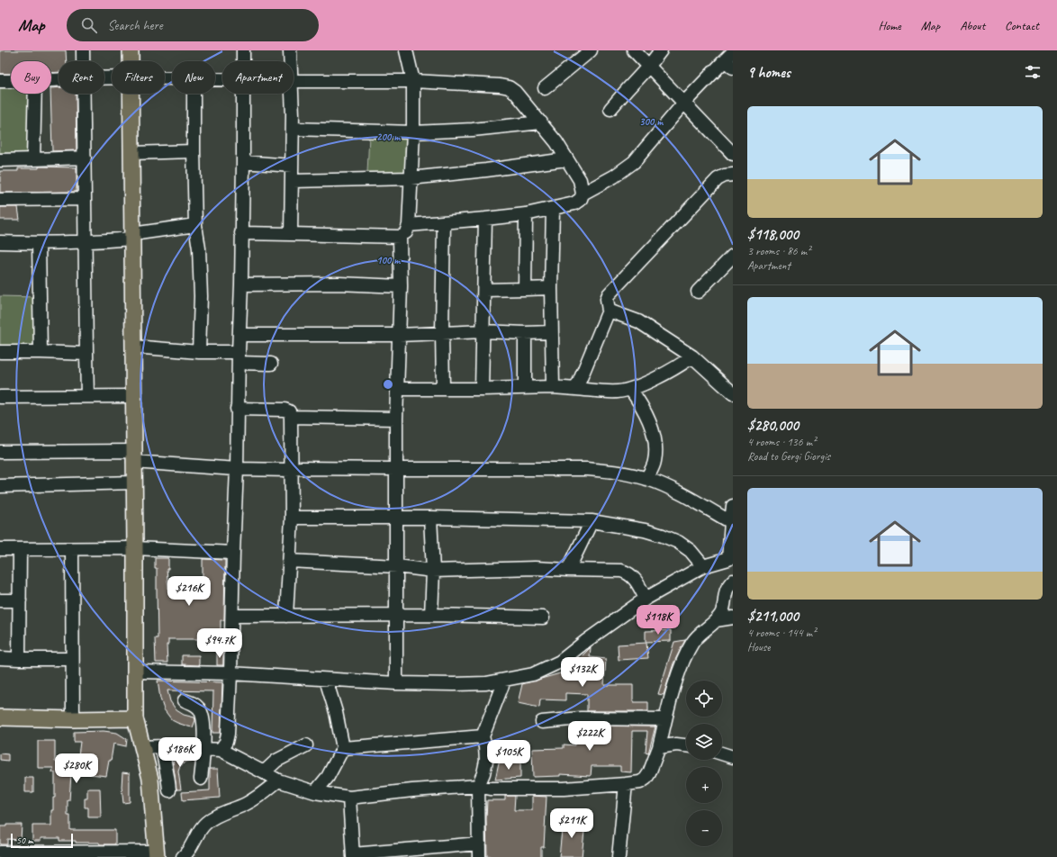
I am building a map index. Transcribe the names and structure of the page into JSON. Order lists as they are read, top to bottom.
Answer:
{
  "scale_bar": "50 m",
  "page": {
    "header": "Map",
    "search": "Search here",
    "nav": [
      "Home",
      "Map",
      "About",
      "Contact"
    ],
    "heading": "9 homes",
    "chip": [
      "Buy",
      "Rent",
      "Filters",
      "New",
      "Apartment"
    ],
    "list": [
      {
        "name": "$118,000",
        "note": "3 rooms · 86 m² · Apartment"
      },
      {
        "name": "$280,000",
        "note": "4 rooms · 136 m² · Road to Gergi Giorgis"
      },
      {
        "name": "$211,000",
        "note": "4 rooms · 144 m² · House"
      }
    ],
    "price": [
      "$216K",
      "$118K",
      "$94.7K",
      "$132K",
      "$222K",
      "$186K",
      "$105K",
      "$280K",
      "$211K"
    ],
    "map_buttons": ["+", "−"],
    "scale": "50 m"
  },
  "rings": ["300 m", "200 m", "100 m"]
}
